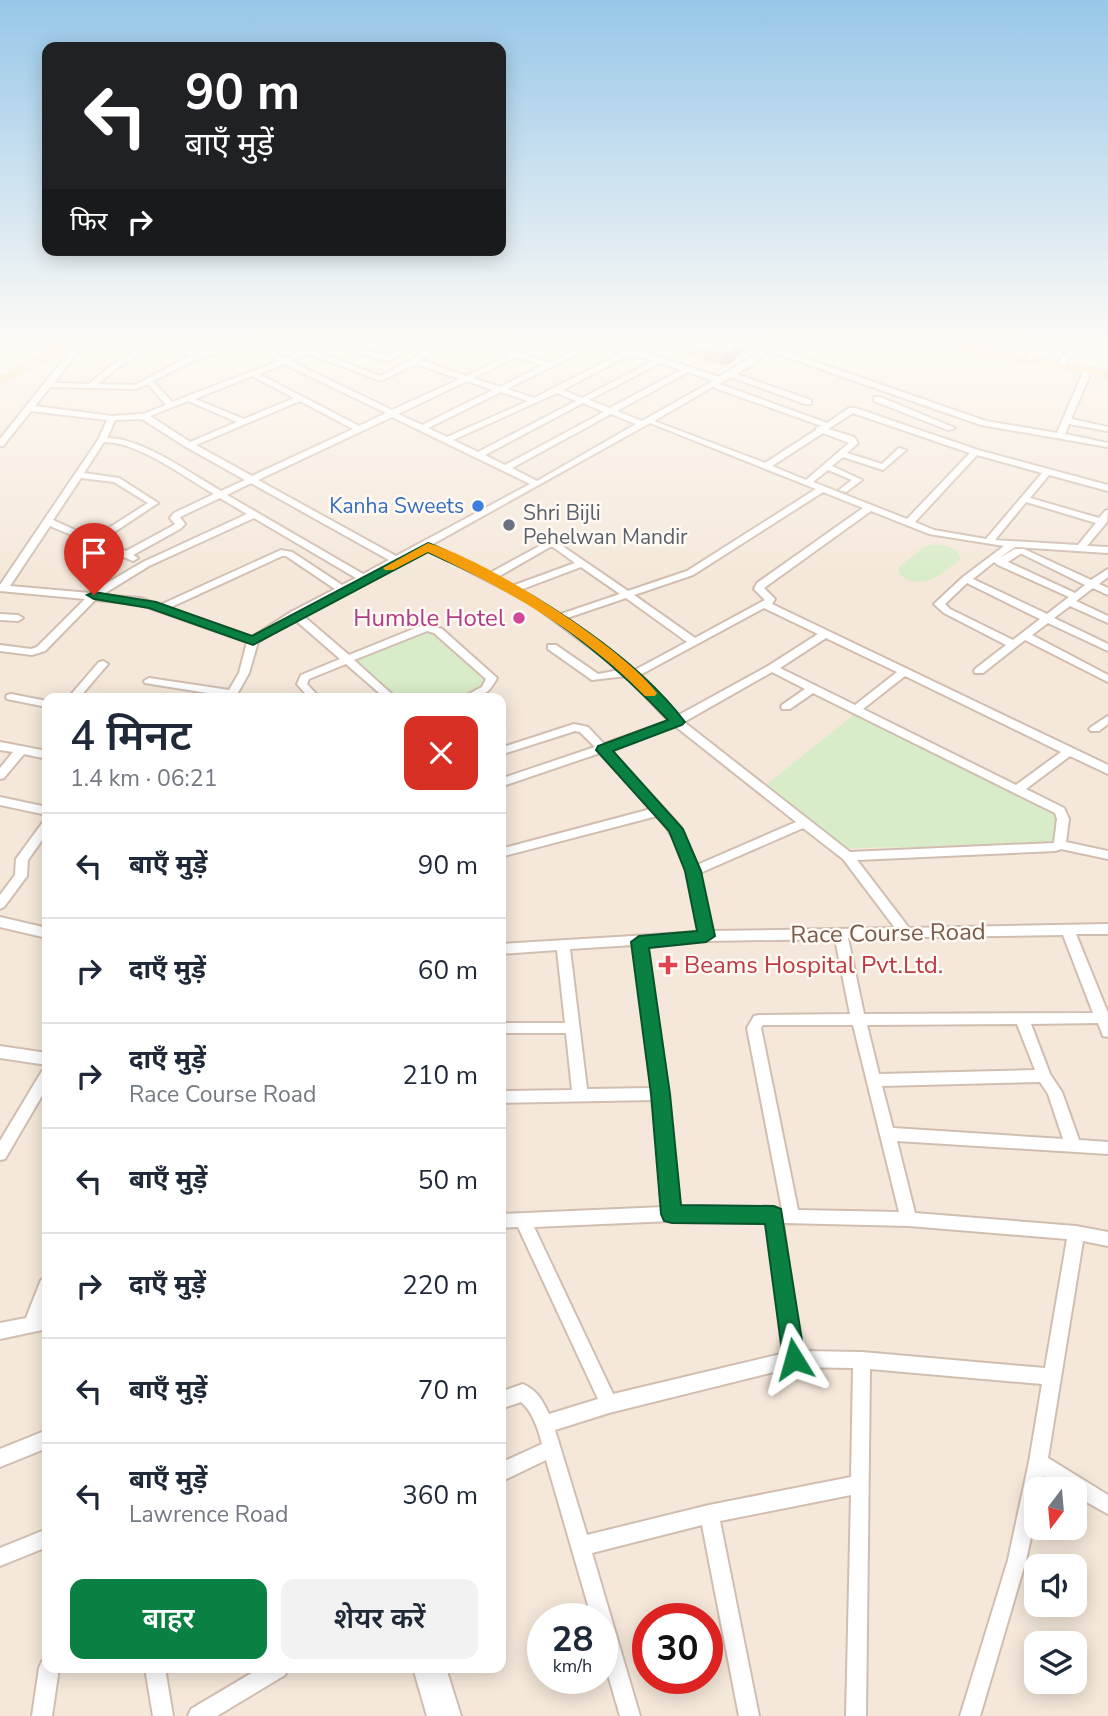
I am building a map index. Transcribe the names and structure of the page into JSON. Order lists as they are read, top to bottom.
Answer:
{
  "streets": {
    "street": ["Race Course Road"]
  },
  "places": {
    "other": ["Kanha Sweets", "Shri Bijli Pehelwan Mandir", "Humble Hotel"],
    "health": ["Beams Hospital Pvt.Ltd."]
  },
  "north": "bottom",
  "page": {
    "turn": ["90 m", "बाएँ मुड़ें"],
    "then": "फिर",
    "heading": ["4 मिनट", "1.4 km · 06:21"],
    "list": [
      {
        "name": "बाएँ मुड़ें",
        "value": "90 m"
      },
      {
        "name": "दाएँ मुड़ें",
        "value": "60 m"
      },
      {
        "name": "दाएँ मुड़ें",
        "note": "Race Course Road",
        "value": "210 m"
      },
      {
        "name": "बाएँ मुड़ें",
        "value": "50 m"
      },
      {
        "name": "दाएँ मुड़ें",
        "value": "220 m"
      },
      {
        "name": "बाएँ मुड़ें",
        "value": "70 m"
      },
      {
        "name": "बाएँ मुड़ें",
        "note": "Lawrence Road",
        "value": "360 m"
      }
    ],
    "buttons": ["बाहर", "शेयर करें"],
    "speed": "28 km/h",
    "limit": "30"
  }
}
